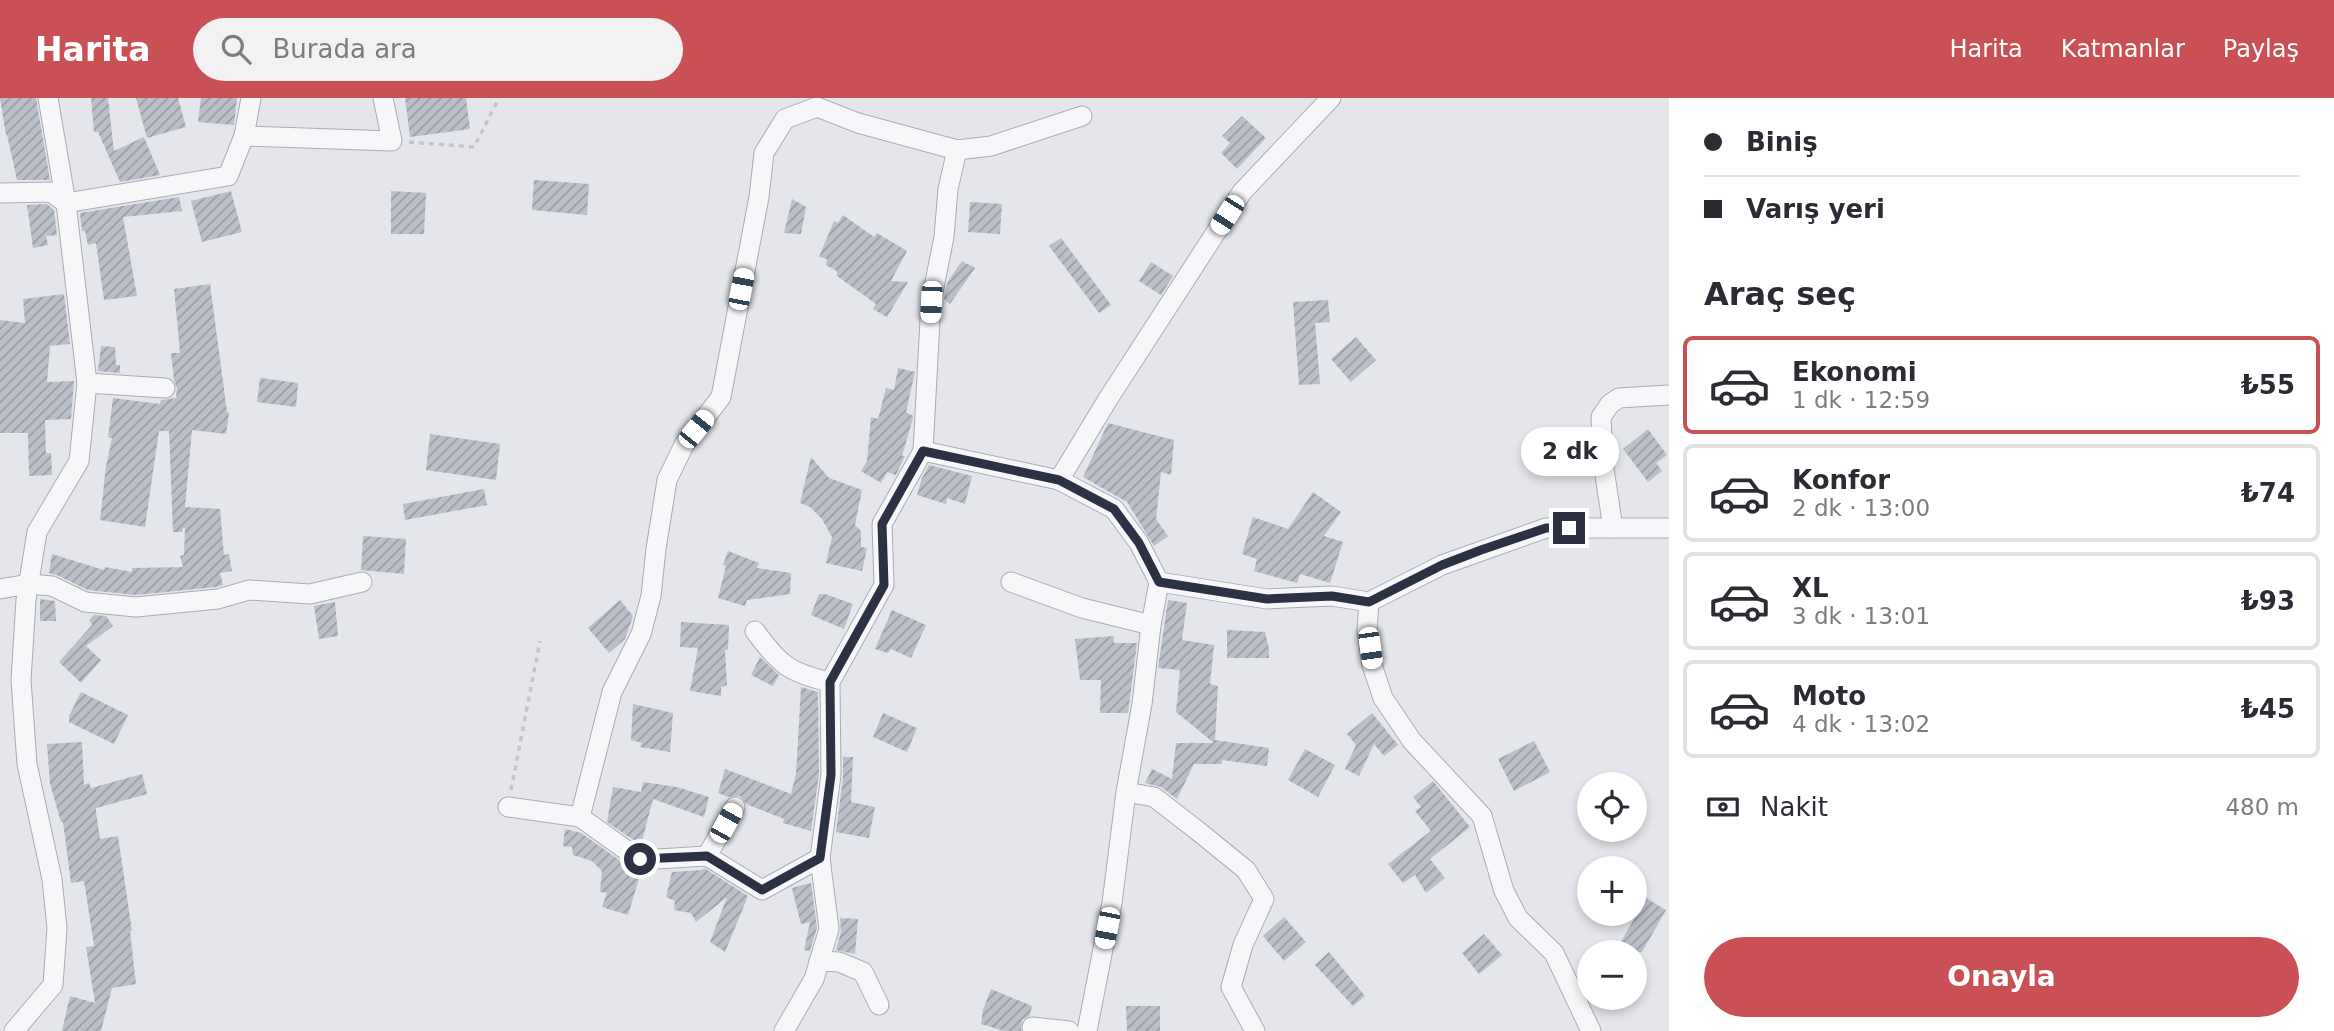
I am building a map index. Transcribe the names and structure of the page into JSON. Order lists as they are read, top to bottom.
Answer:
{
  "page": {
    "header": "Harita",
    "search": "Burada ara",
    "nav": ["Harita", "Katmanlar", "Paylaş"],
    "banner": ["Biniş", "Varış yeri"],
    "heading": "Araç seç",
    "list": [
      {
        "name": "Ekonomi",
        "note": "1 dk · 12:59",
        "value": "₺55"
      },
      {
        "name": "Konfor",
        "note": "2 dk · 13:00",
        "value": "₺74"
      },
      {
        "name": "XL",
        "note": "3 dk · 13:01",
        "value": "₺93"
      },
      {
        "name": "Moto",
        "note": "4 dk · 13:02",
        "value": "₺45"
      }
    ],
    "bubble": "2 dk",
    "pay": ["Nakit", "480 m"],
    "map_buttons": ["+", "−"],
    "buttons": "Onayla"
  }
}
